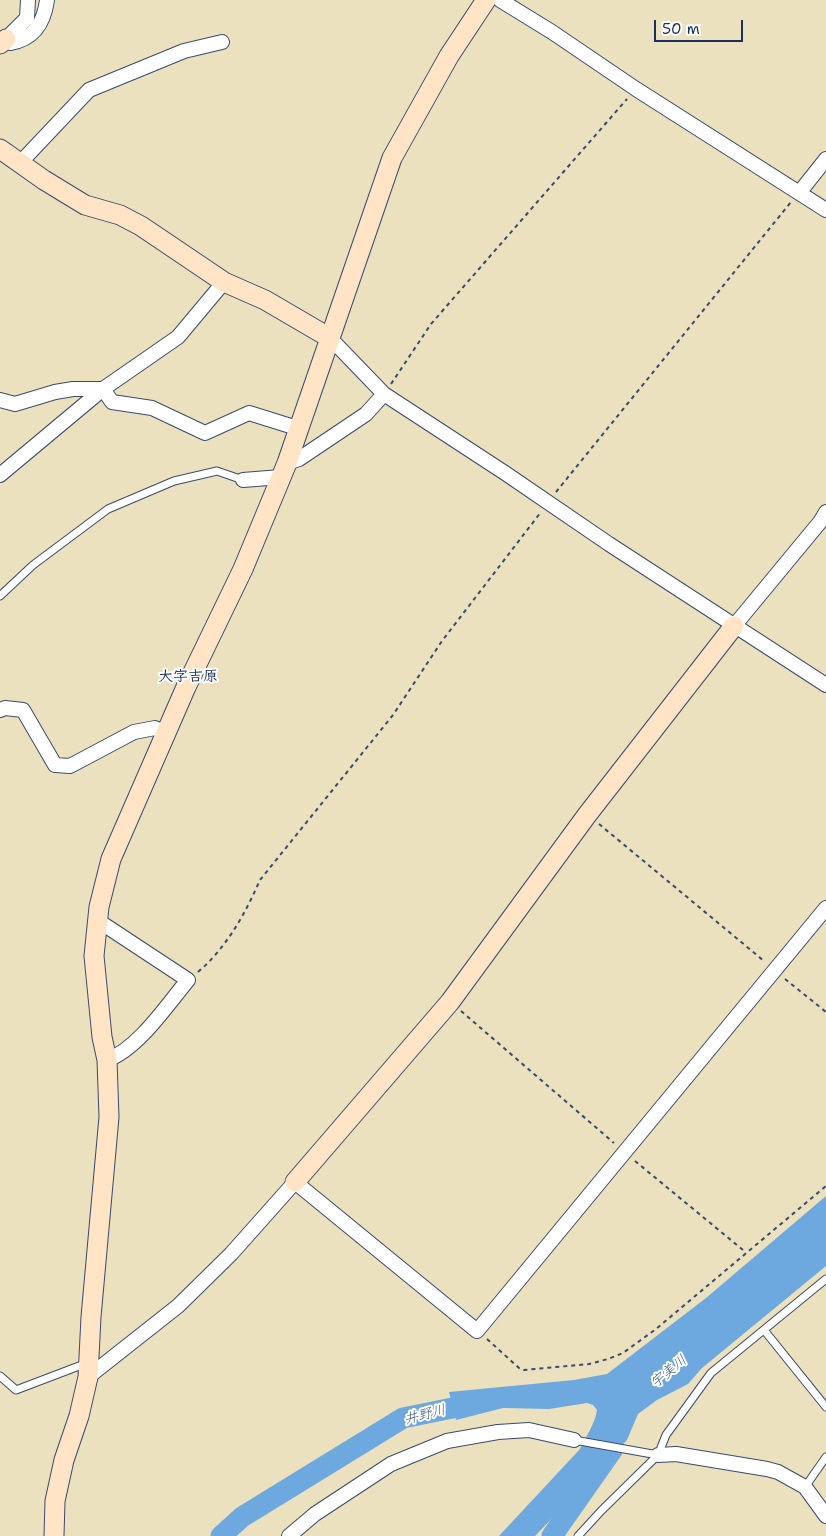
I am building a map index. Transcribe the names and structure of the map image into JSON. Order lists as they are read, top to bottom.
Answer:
{
  "districts": ["大字吉原"],
  "water": ["宇美川", "井野川"],
  "scale_bar": "50 m"
}
